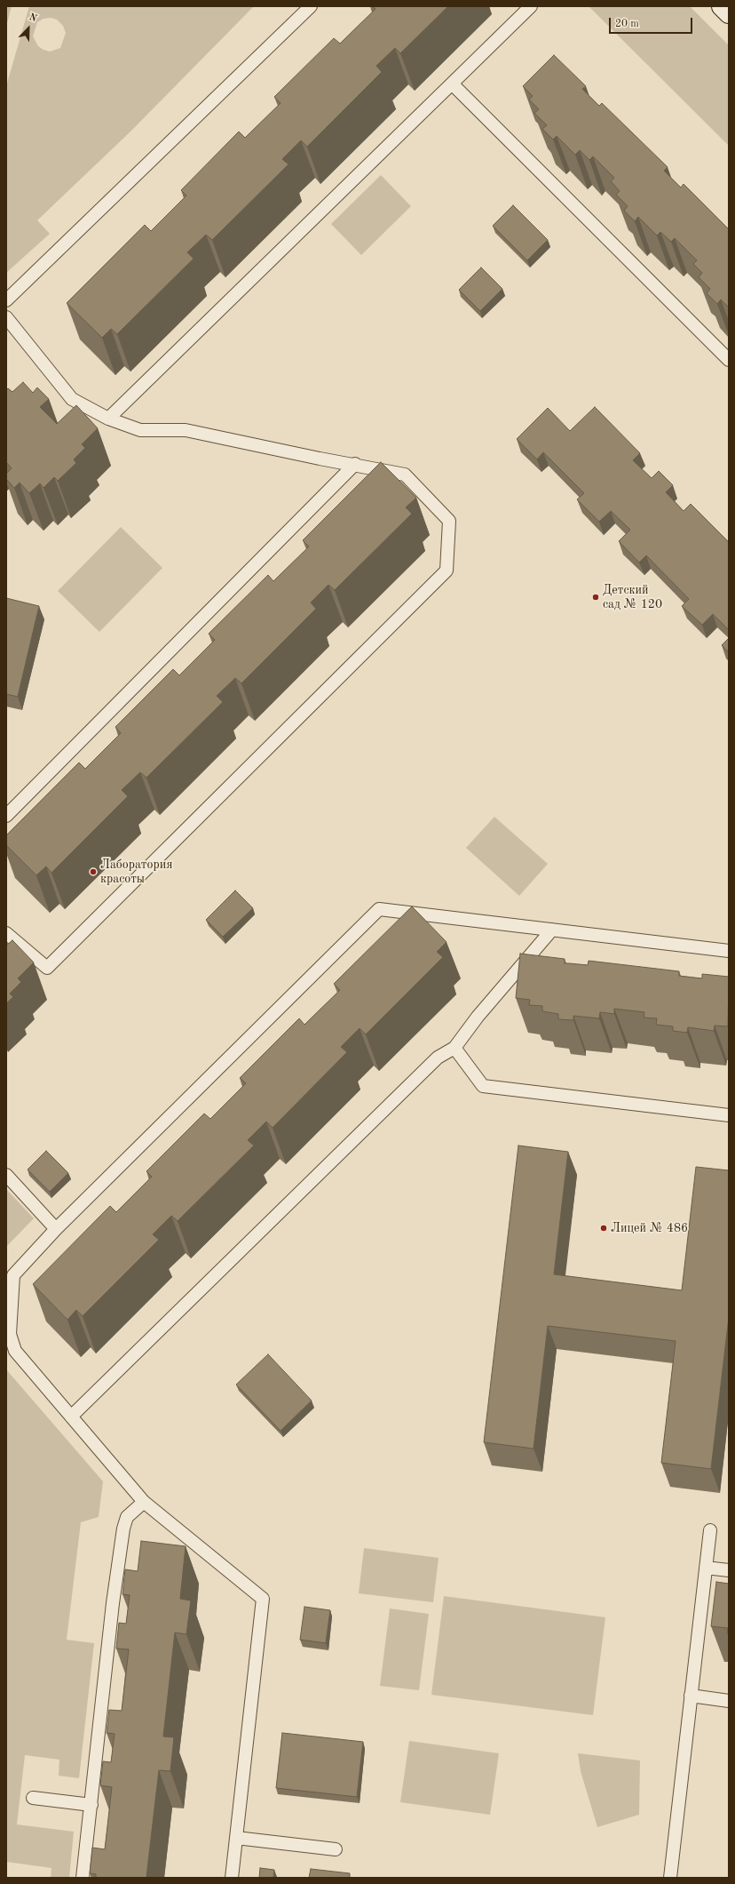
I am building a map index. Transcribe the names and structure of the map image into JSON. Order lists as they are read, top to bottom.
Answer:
{
  "places": ["Детский сад № 120", "Лаборатория красоты", "Лицей № 486"],
  "scale_bar": "20 m",
  "north": "top right"
}
